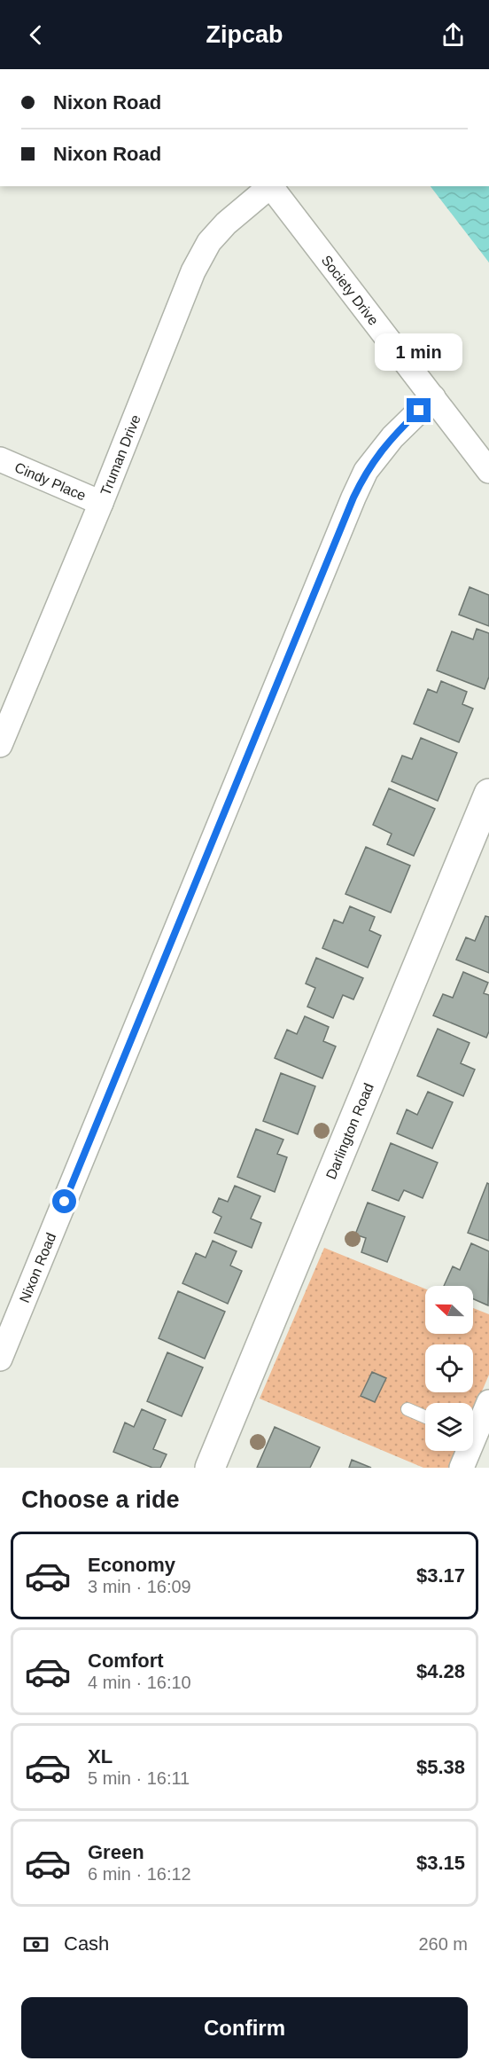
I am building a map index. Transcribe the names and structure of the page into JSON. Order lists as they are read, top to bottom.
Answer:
{
  "streets": {
    "street": [
      "Society Drive",
      "Truman Drive",
      "Cindy Place",
      "Darlington Road",
      "Nixon Road"
    ]
  },
  "crossings": [
    ["Society Drive", "Nixon Road"],
    ["Truman Drive", "Cindy Place"]
  ],
  "north": "left",
  "page": {
    "header": "Zipcab",
    "banner": ["Nixon Road", "Nixon Road"],
    "bubble": "1 min",
    "heading": "Choose a ride",
    "list": [
      {
        "name": "Economy",
        "note": "3 min · 16:09",
        "value": "$3.17"
      },
      {
        "name": "Comfort",
        "note": "4 min · 16:10",
        "value": "$4.28"
      },
      {
        "name": "XL",
        "note": "5 min · 16:11",
        "value": "$5.38"
      },
      {
        "name": "Green",
        "note": "6 min · 16:12",
        "value": "$3.15"
      }
    ],
    "pay": ["Cash", "260 m"],
    "buttons": "Confirm"
  }
}
